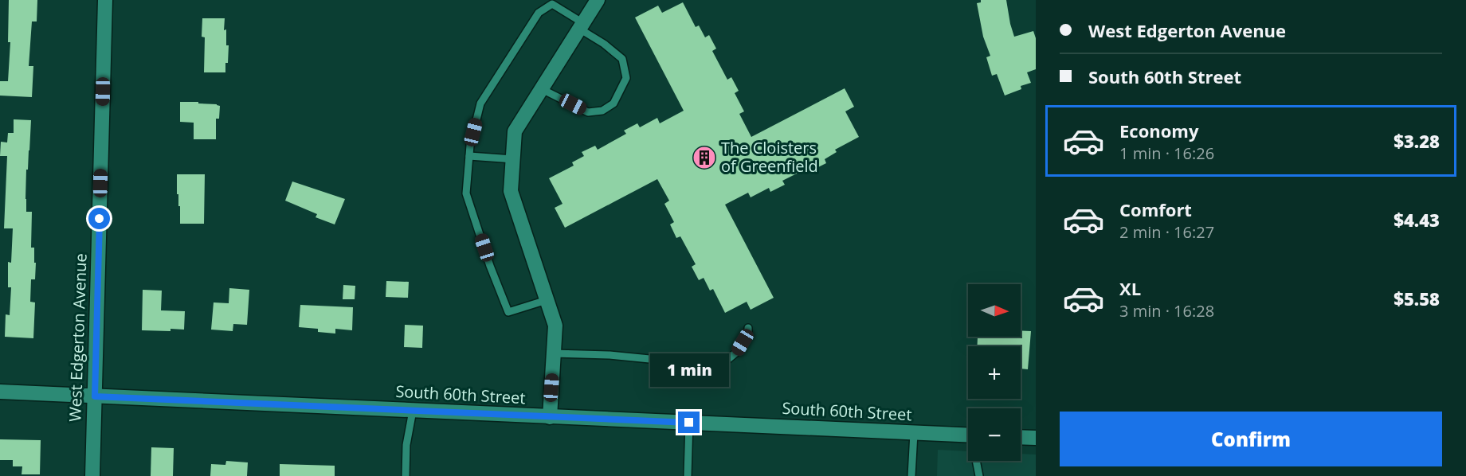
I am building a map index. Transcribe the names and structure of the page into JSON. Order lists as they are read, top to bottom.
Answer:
{
  "streets": {
    "street": ["West Edgerton Avenue", "South 60th Street"]
  },
  "crossings": [
    ["West Edgerton Avenue", "South 60th Street"]
  ],
  "places": {
    "building": ["The Cloisters of Greenfield"]
  },
  "north": "right",
  "page": {
    "banner": ["West Edgerton Avenue", "South 60th Street"],
    "list": [
      {
        "name": "Economy",
        "note": "1 min · 16:26",
        "value": "$3.28"
      },
      {
        "name": "Comfort",
        "note": "2 min · 16:27",
        "value": "$4.43"
      },
      {
        "name": "XL",
        "note": "3 min · 16:28",
        "value": "$5.58"
      }
    ],
    "map_buttons": ["+", "−"],
    "bubble": "1 min",
    "buttons": "Confirm"
  }
}
